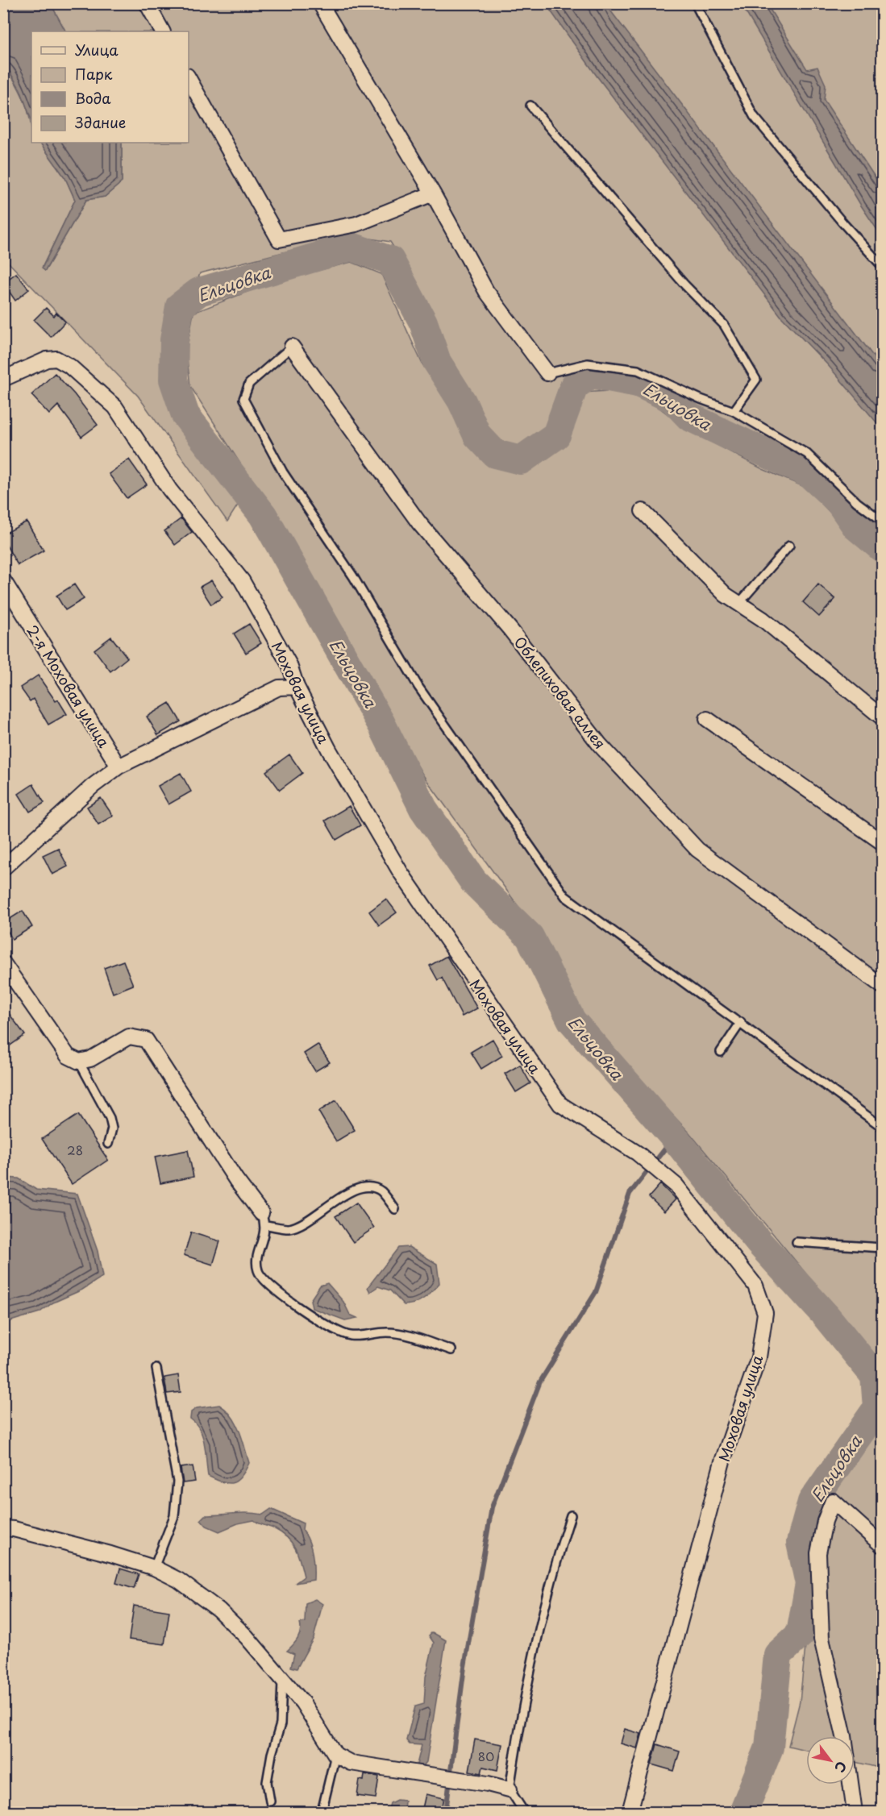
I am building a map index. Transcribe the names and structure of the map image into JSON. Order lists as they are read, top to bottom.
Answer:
{
  "streets": {
    "street": ["2-я Моховая улица", "Моховая улица", "Облепиховая аллея"]
  },
  "water": ["Ельцовка"],
  "house_numbers": ["28", "80"],
  "legend": [
    "Улица",
    "Парк",
    "Вода",
    "Здание"
  ],
  "north": "bottom right"
}
